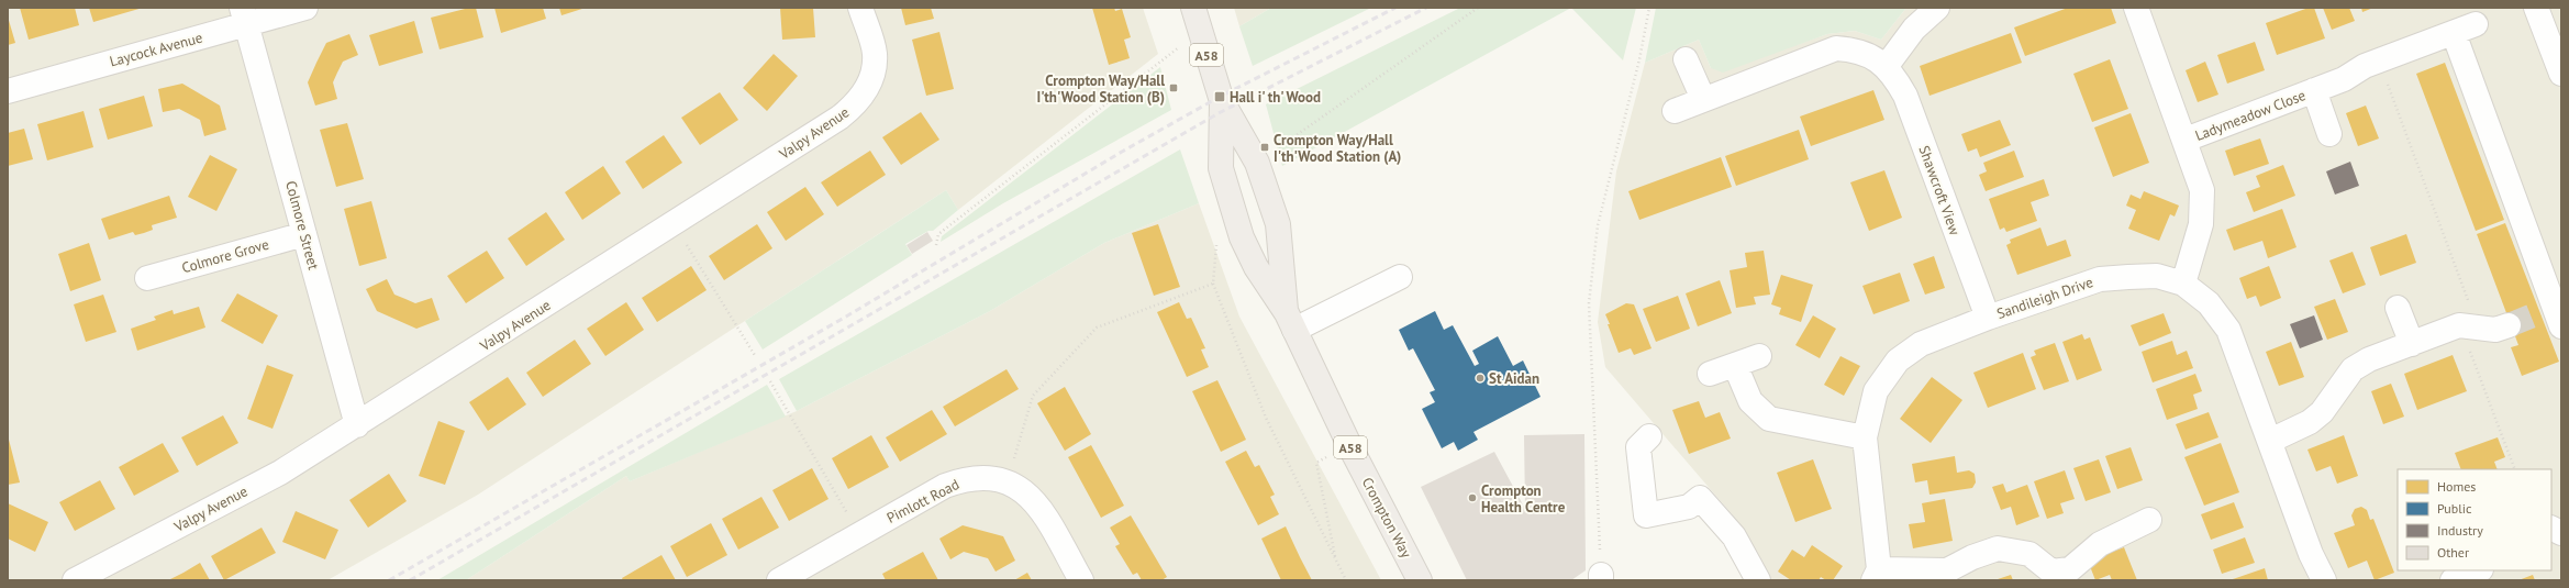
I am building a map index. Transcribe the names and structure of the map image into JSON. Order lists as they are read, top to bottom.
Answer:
{
  "streets": {
    "highway": ["A58", "Crompton Way"],
    "street": [
      "Laycock Avenue",
      "Ladymeadow Close",
      "Valpy Avenue",
      "Shawcroft View",
      "Colmore Street",
      "Colmore Grove",
      "Sandileigh Drive",
      "Pimlott Road"
    ]
  },
  "crossings": [
    ["Laycock Avenue", "Colmore Street"],
    ["Ladymeadow Close", "Sandileigh Drive"],
    ["Valpy Avenue", "Colmore Street"],
    ["Shawcroft View", "Sandileigh Drive"],
    ["Colmore Street", "Colmore Grove"]
  ],
  "places": {
    "transit": ["Crompton Way/Hall I'th'Wood Station (B)", "Hall i' th' Wood", "Crompton Way/Hall I'th'Wood Station (A)"],
    "other": ["St Aidan", "Crompton Health Centre"]
  },
  "legend": [
    "Homes",
    "Public",
    "Industry",
    "Other"
  ]
}
